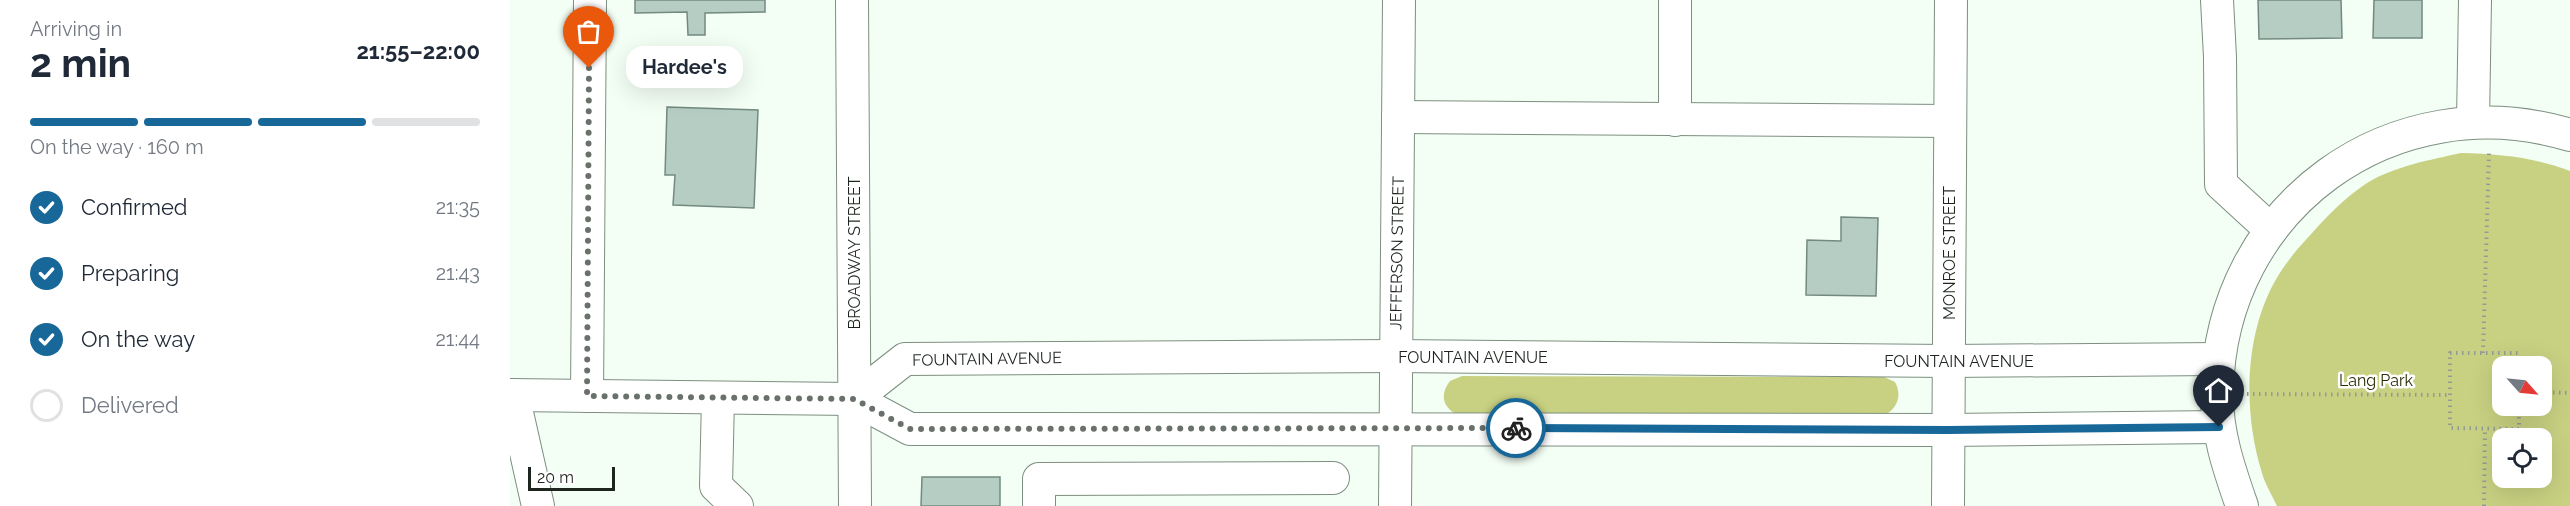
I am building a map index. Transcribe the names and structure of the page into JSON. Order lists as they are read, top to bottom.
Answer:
{
  "streets": {
    "street": [
      "BROADWAY STREET",
      "JEFFERSON STREET",
      "MONROE STREET",
      "FOUNTAIN AVENUE"
    ]
  },
  "crossings": [
    ["BROADWAY STREET", "FOUNTAIN AVENUE"],
    ["JEFFERSON STREET", "FOUNTAIN AVENUE"],
    ["MONROE STREET", "FOUNTAIN AVENUE"]
  ],
  "parks": ["Lang Park"],
  "places": ["Hardee's"],
  "scale_bar": "20 m",
  "north": "bottom right",
  "page": {
    "heading": ["2 min", "Arriving in", "21:55–22:00"],
    "bubble": "Hardee's",
    "bar": "On the way · 160 m",
    "list": [
      ["Confirmed", "21:35"],
      ["Preparing", "21:43"],
      ["On the way", "21:44"],
      "Delivered"
    ],
    "scale": "20 m"
  }
}
